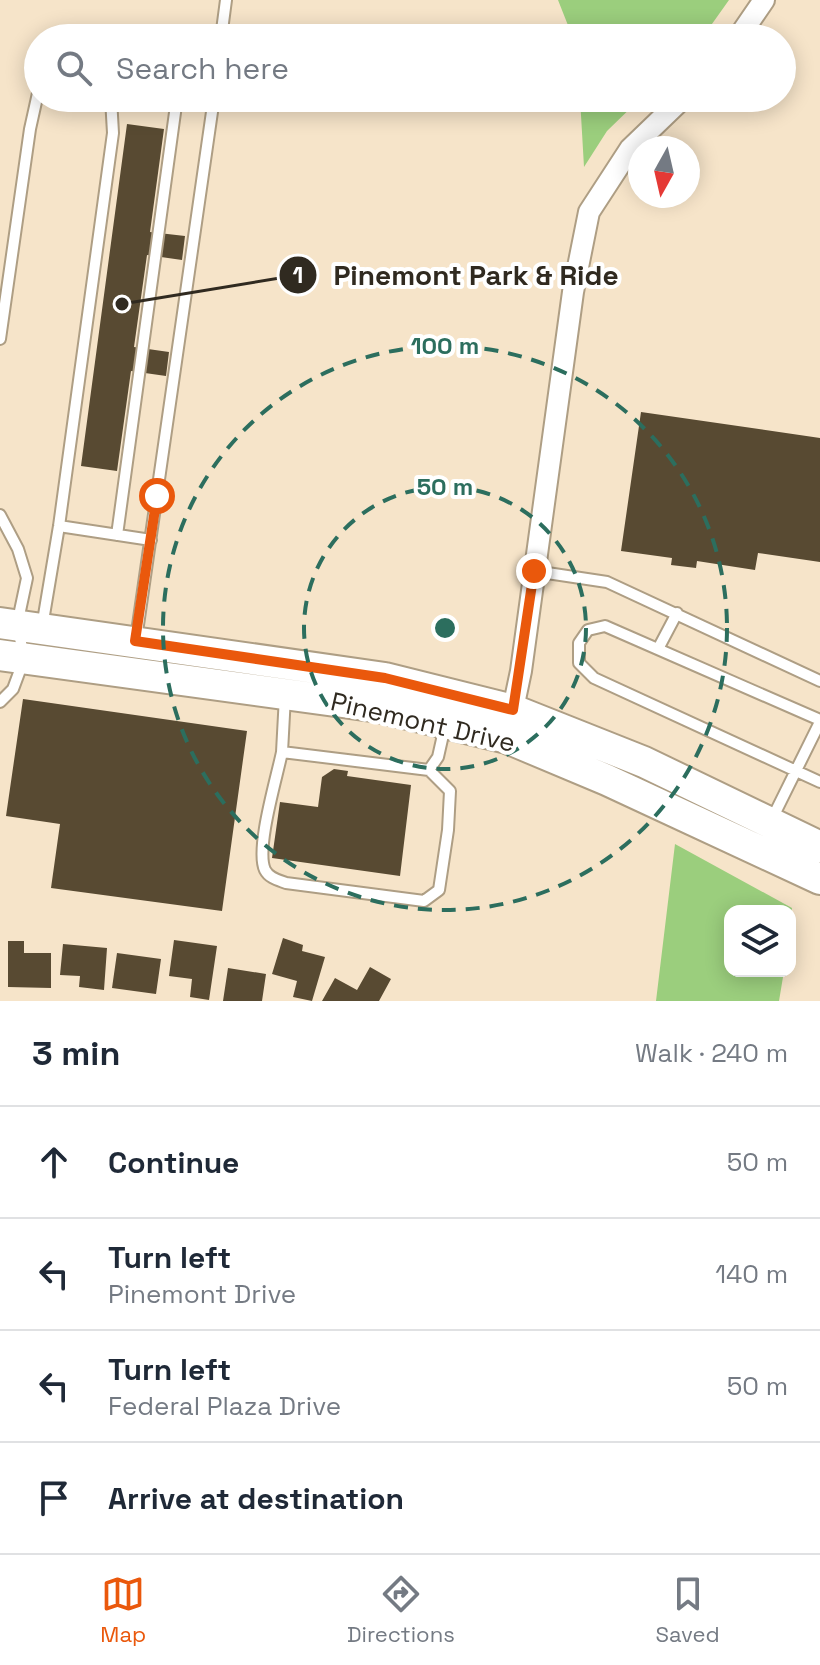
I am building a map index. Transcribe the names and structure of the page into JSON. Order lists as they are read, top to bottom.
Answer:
{
  "streets": {
    "main road": ["Pinemont Drive"]
  },
  "places": ["Pinemont Park & Ride"],
  "north": "bottom",
  "page": {
    "search": "Search here",
    "heading": ["3 min", "Walk · 240 m"],
    "list": [
      ["Continue", "50 m"],
      ["Turn left", "Pinemont Drive", "140 m"],
      ["Turn left", "Federal Plaza Drive", "50 m"],
      "Arrive at destination"
    ],
    "nav": ["Map", "Directions", "Saved"]
  },
  "rings": ["100 m", "50 m"]
}
